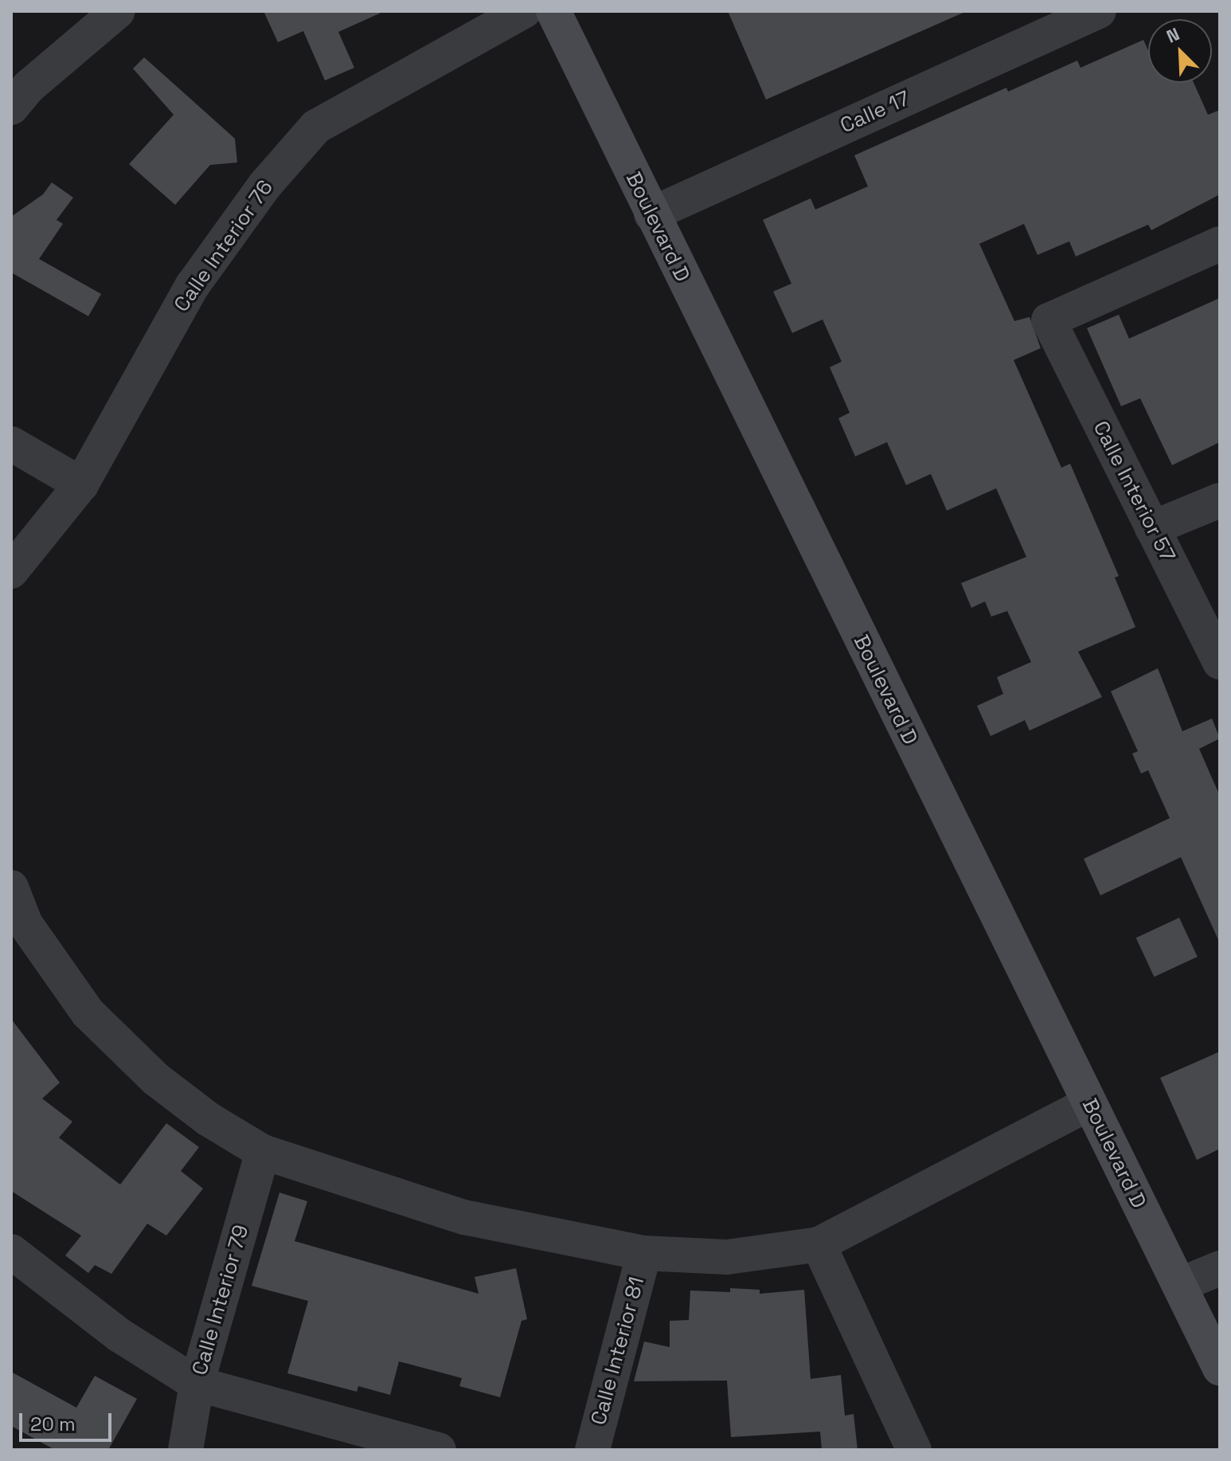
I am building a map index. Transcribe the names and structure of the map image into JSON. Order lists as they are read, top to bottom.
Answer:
{
  "streets": {
    "street": [
      "Calle 17",
      "Boulevard D",
      "Calle Interior 76",
      "Calle Interior 57",
      "Calle Interior 79",
      "Calle Interior 81"
    ]
  },
  "crossings": [
    ["Calle 17", "Boulevard D"]
  ],
  "scale_bar": "20 m",
  "north": "top left"
}
